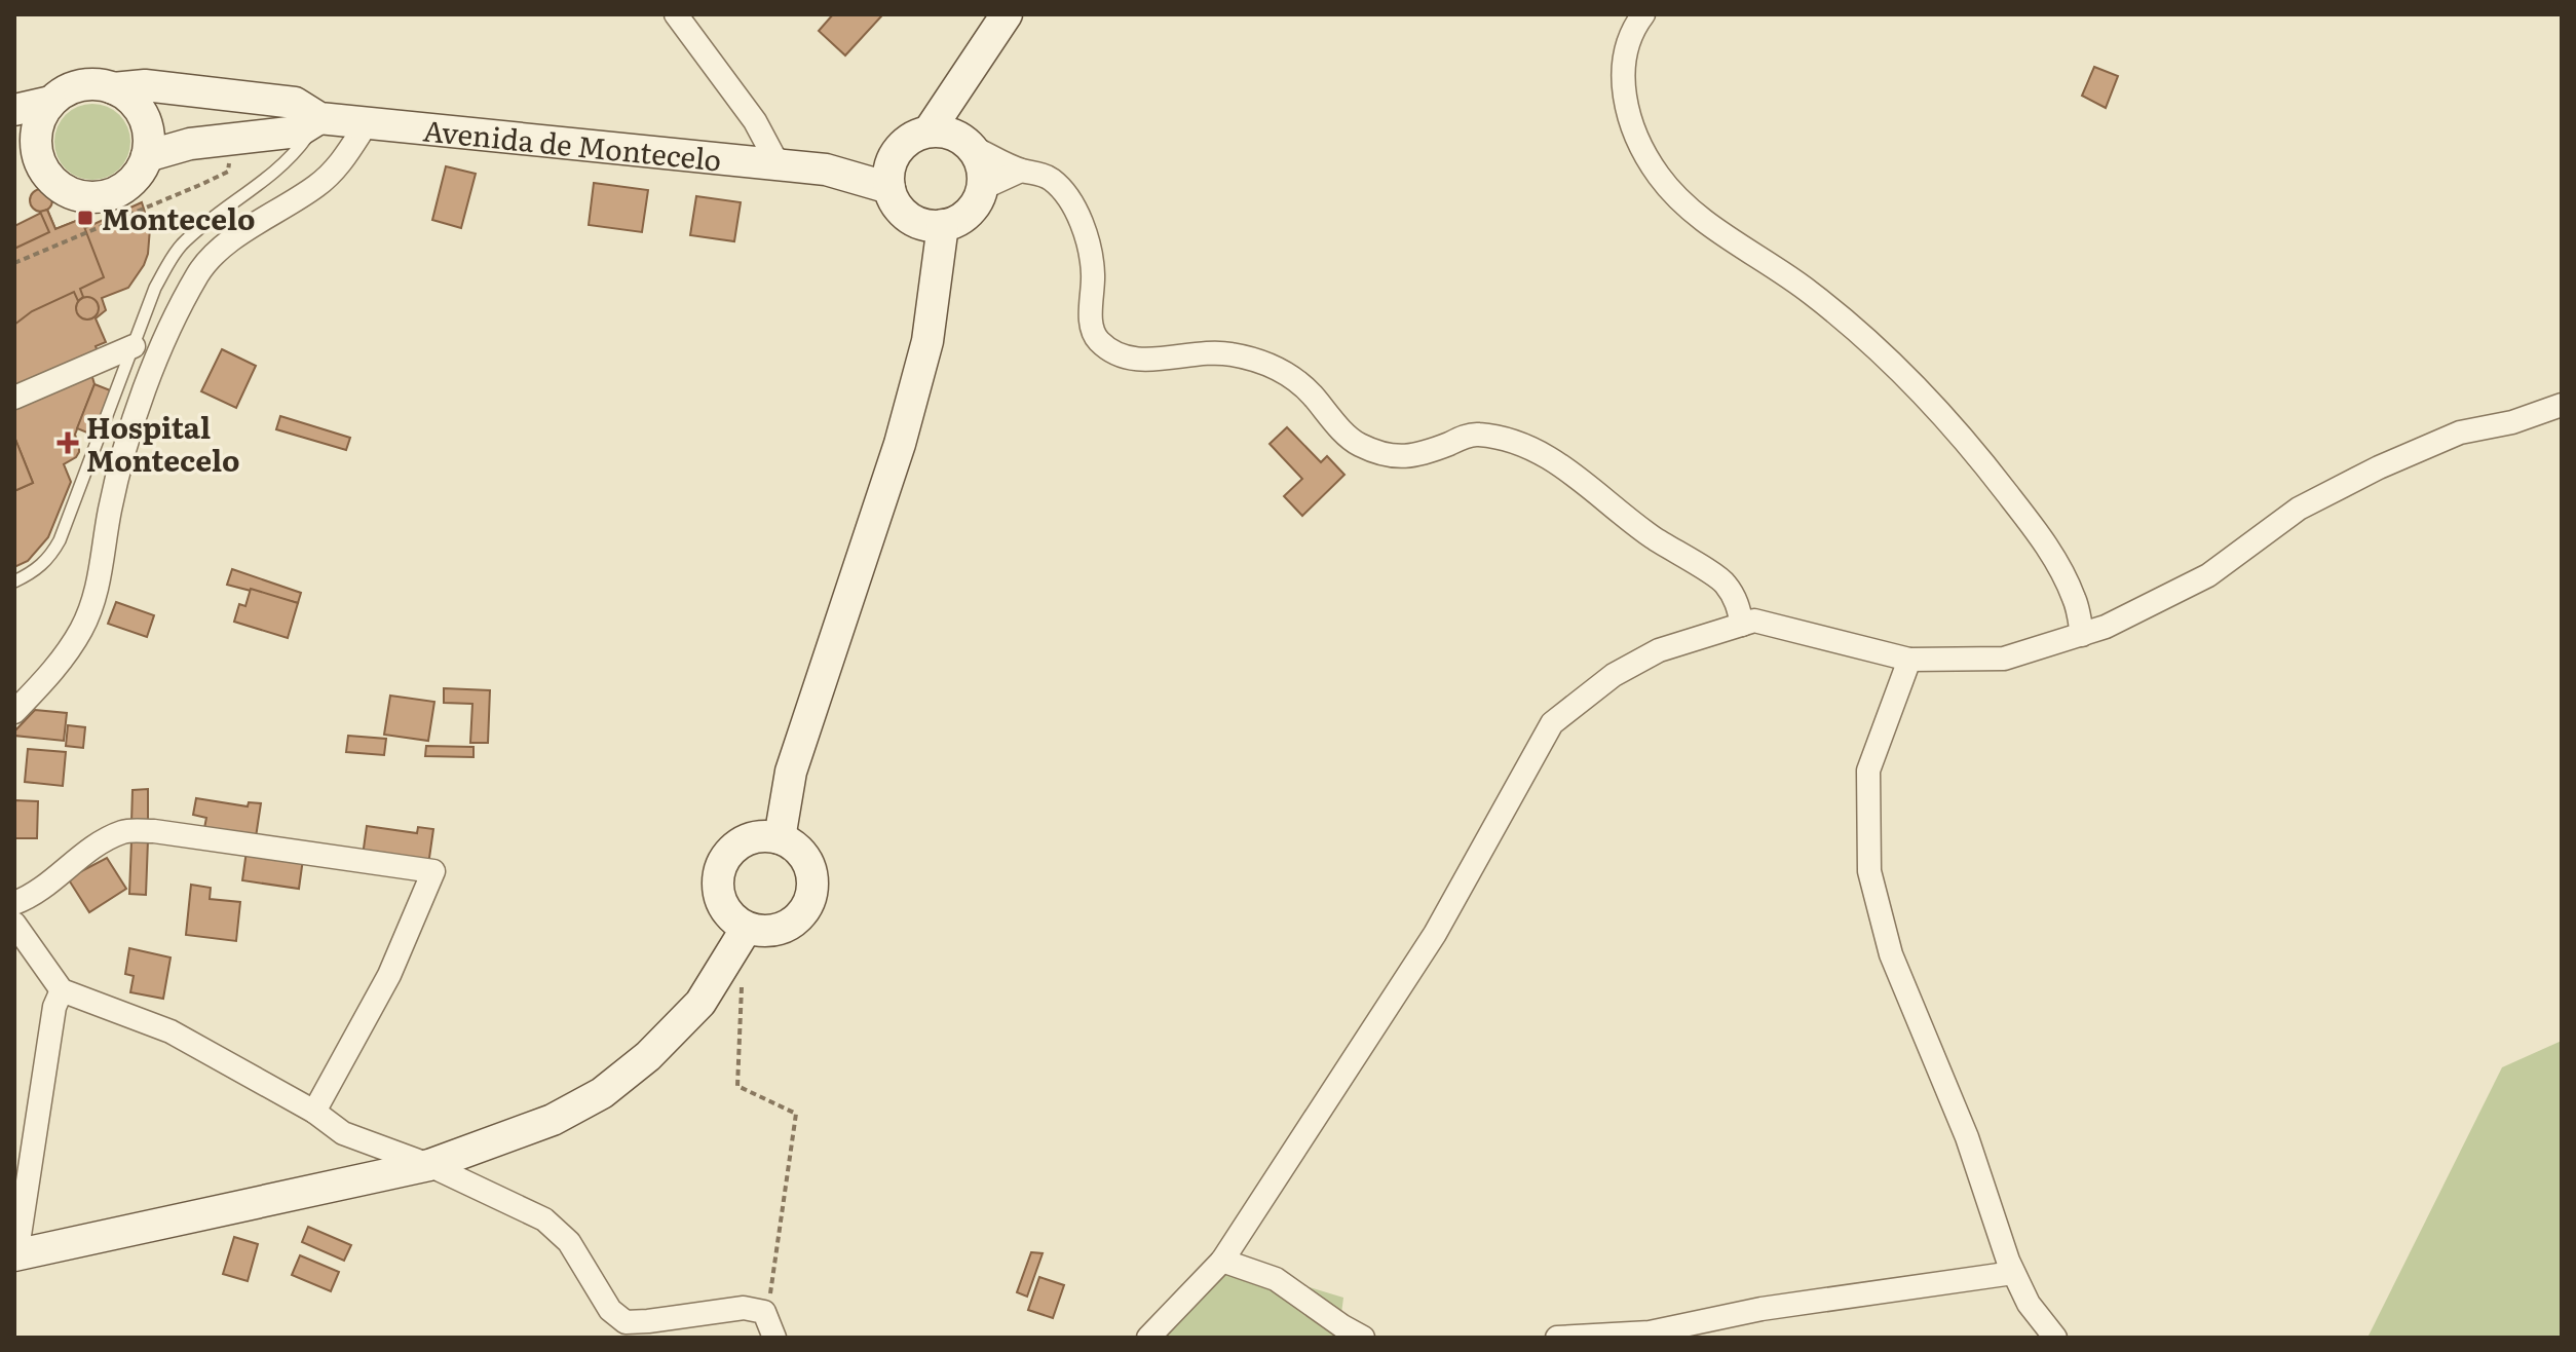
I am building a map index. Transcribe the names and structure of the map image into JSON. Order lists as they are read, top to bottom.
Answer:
{
  "streets": {
    "street": ["Avenida de Montecelo"]
  },
  "places": {
    "transit": ["Montecelo"],
    "health": ["Hospital Montecelo"]
  }
}
